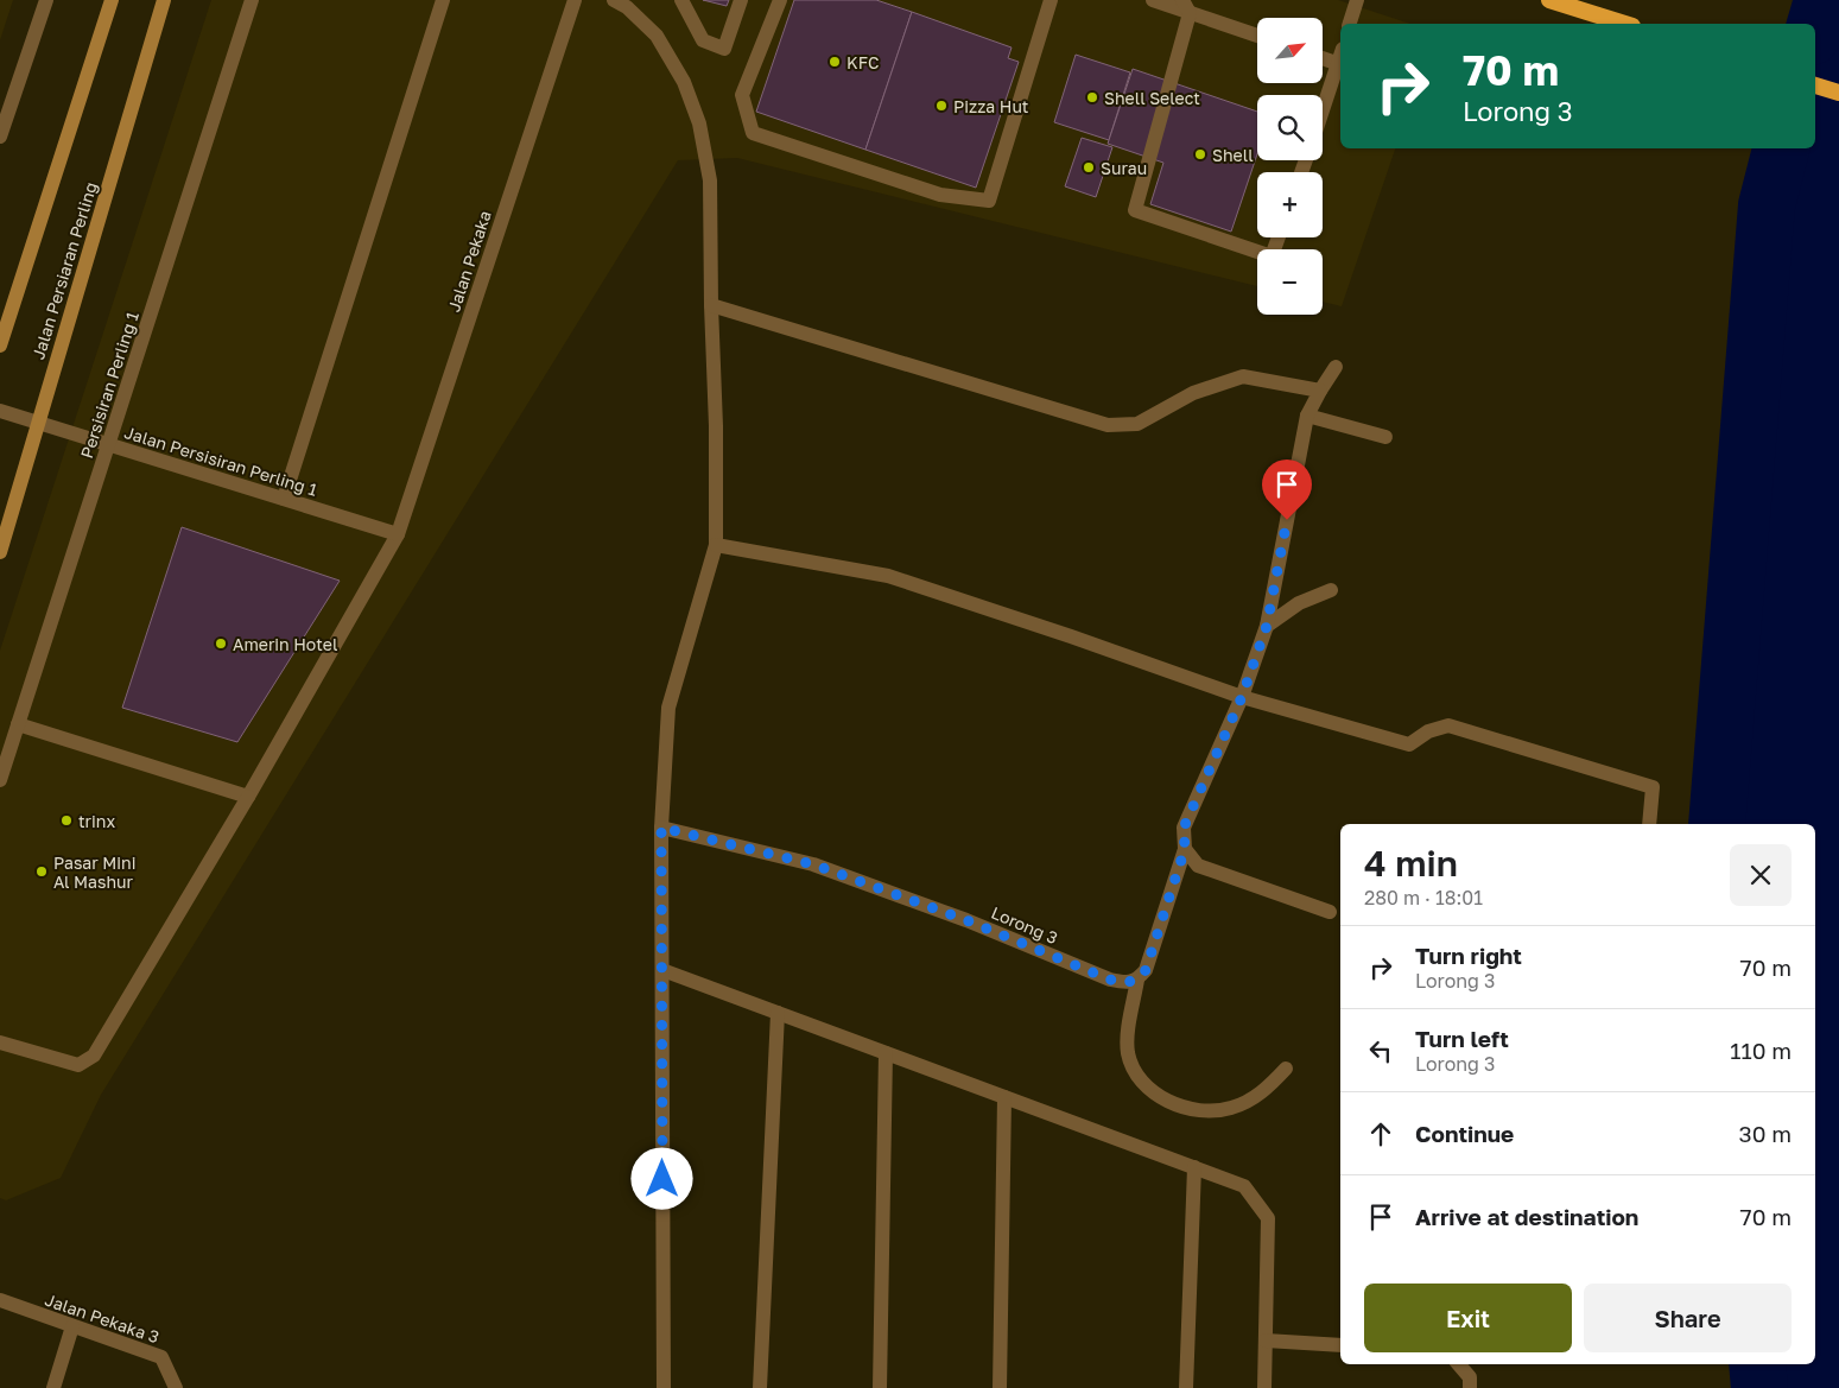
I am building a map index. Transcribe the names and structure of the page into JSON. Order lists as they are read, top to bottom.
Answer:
{
  "streets": {
    "main road": ["Jalan Persiaran Perling"],
    "street": [
      "Jalan Pekaka",
      "Persisiran Perling 1",
      "Jalan Persisiran Perling 1",
      "Lorong 3",
      "Jalan Pekaka 3"
    ]
  },
  "crossings": [
    ["Jalan Pekaka", "Jalan Persisiran Perling 1"],
    ["Jalan Persiaran Perling", "Jalan Persisiran Perling 1"],
    ["Persisiran Perling 1", "Jalan Persisiran Perling 1"]
  ],
  "places": [
    "KFC",
    "Shell Select",
    "Pizza Hut",
    "Shell",
    "Surau",
    "Amerin Hotel",
    "trinx",
    "Pasar Mini Al Mashur"
  ],
  "north": "top right",
  "page": {
    "map_buttons": ["+", "−"],
    "turn": ["70 m", "Lorong 3"],
    "heading": ["4 min", "280 m · 18:01"],
    "list": [
      {
        "name": "Turn right",
        "note": "Lorong 3",
        "value": "70 m"
      },
      {
        "name": "Turn left",
        "note": "Lorong 3",
        "value": "110 m"
      },
      {
        "name": "Continue",
        "value": "30 m"
      },
      {
        "name": "Arrive at destination",
        "value": "70 m"
      }
    ],
    "buttons": ["Exit", "Share"]
  }
}
